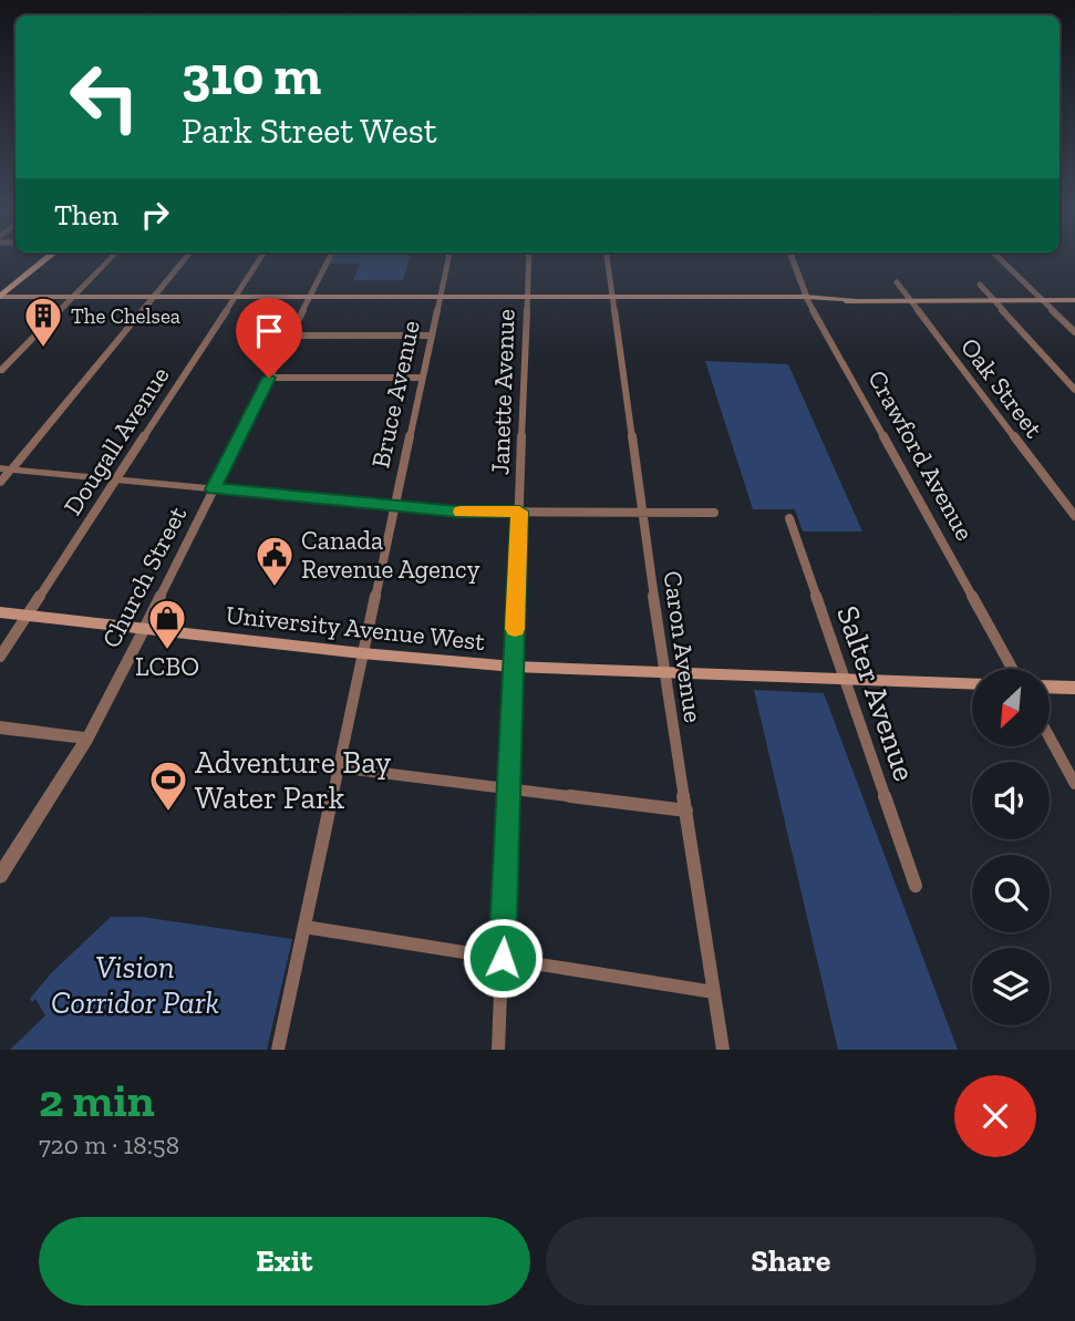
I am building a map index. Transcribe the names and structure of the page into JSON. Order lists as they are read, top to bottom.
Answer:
{
  "streets": {
    "main road": ["University Avenue West"],
    "street": [
      "Oak Street",
      "Janette Avenue",
      "Bruce Avenue",
      "Dougall Avenue",
      "Crawford Avenue",
      "Church Street",
      "Caron Avenue",
      "Salter Avenue"
    ]
  },
  "crossings": [
    ["Janette Avenue", "University Avenue West"],
    ["Bruce Avenue", "University Avenue West"],
    ["Dougall Avenue", "University Avenue West"],
    ["Church Street", "University Avenue West"],
    ["University Avenue West", "Caron Avenue"],
    ["University Avenue West", "Salter Avenue"]
  ],
  "parks": ["Vision Corridor Park"],
  "places": {
    "building": ["The Chelsea"],
    "public building": ["Canada Revenue Agency"],
    "shop": ["LCBO"],
    "sports": ["Adventure Bay Water Park"]
  },
  "north": "bottom left",
  "page": {
    "turn": ["310 m", "Park Street West"],
    "then": "Then",
    "heading": ["2 min", "720 m · 18:58"],
    "buttons": ["Exit", "Share"]
  }
}
